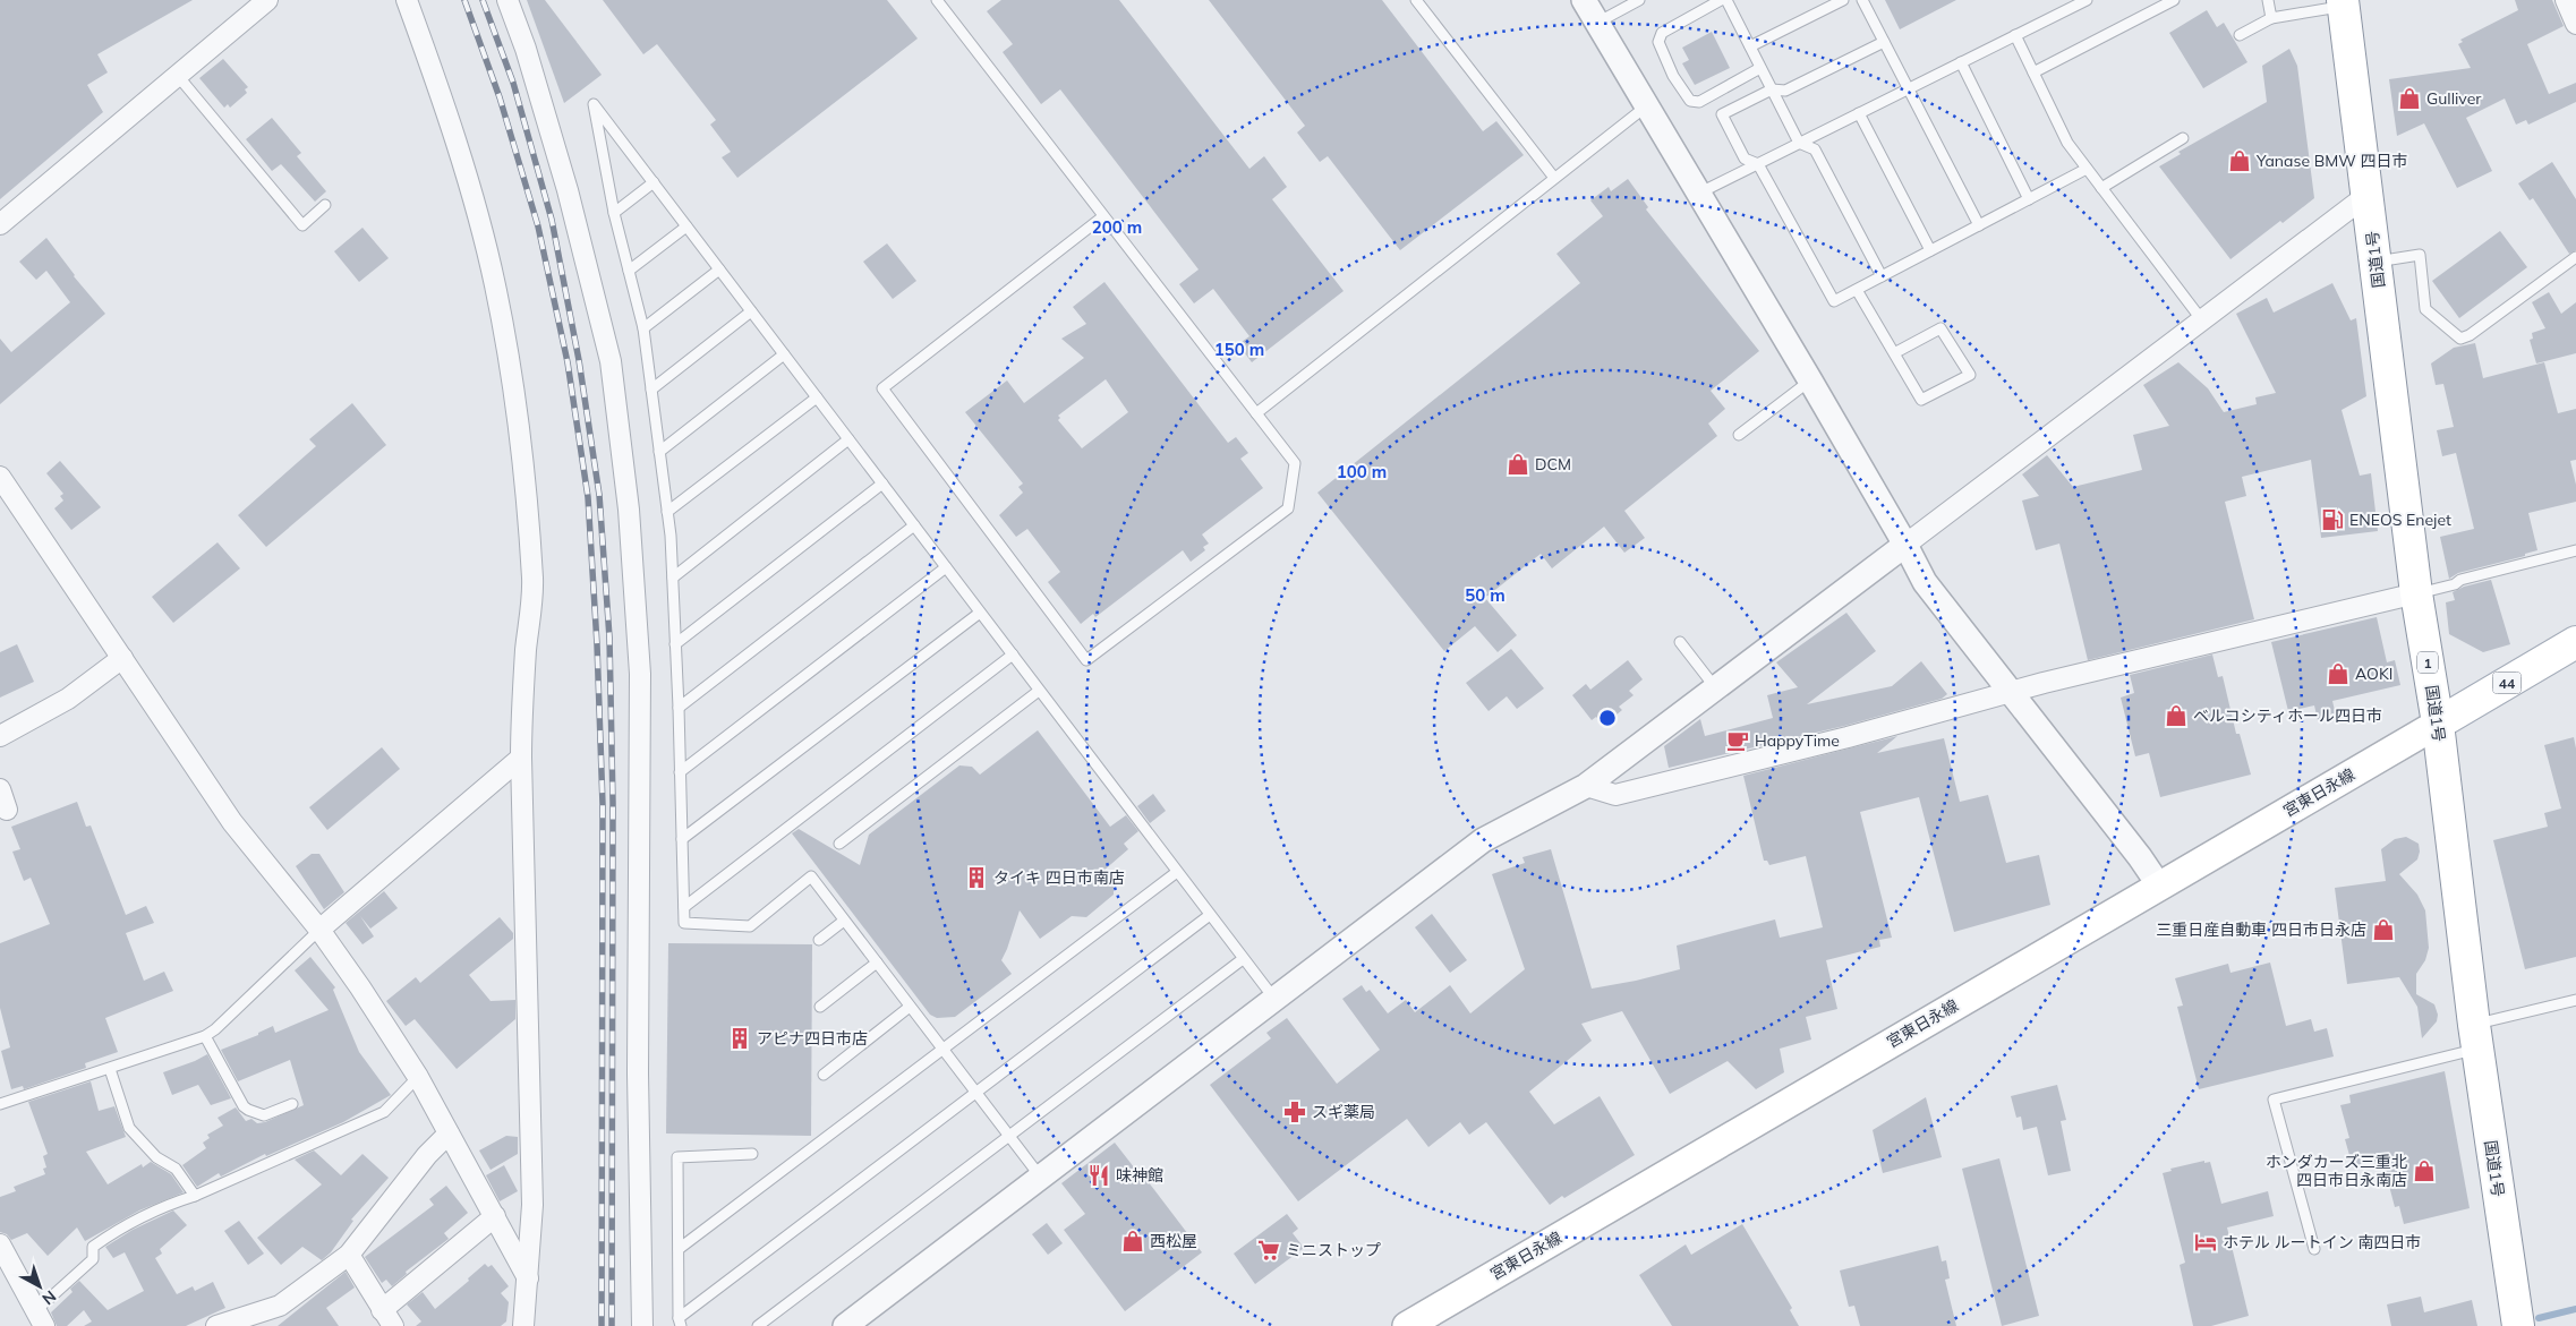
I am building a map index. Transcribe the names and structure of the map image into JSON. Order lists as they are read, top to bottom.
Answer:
{
  "streets": {
    "main road": [
      "国道1号",
      "1",
      "44",
      "宮東日永線"
    ]
  },
  "crossings": [
    ["国道1号", "44"],
    ["国道1号", "宮東日永線"],
    ["44", "宮東日永線"]
  ],
  "places": {
    "shop": [
      "Gulliver",
      "Yanase BMW 四日市",
      "DCM",
      "AOKI",
      "ベルコシティホール四日市",
      "三重日産自動車 四日市日永店",
      "ホンダカーズ三重北 四日市日永南店",
      "西松屋"
    ],
    "fuel station": ["ENEOS Enejet"],
    "cafe": ["HappyTime"],
    "building": ["タイキ 四日市南店", "アピナ四日市店"],
    "pharmacy": ["スギ薬局"],
    "restaurant": ["味神館"],
    "hotel": ["ホテル ルートイン 南四日市"],
    "supermarket": ["ミニストップ"]
  },
  "north": "bottom right",
  "rings": [
    "200 m",
    "150 m",
    "100 m",
    "50 m"
  ]
}
